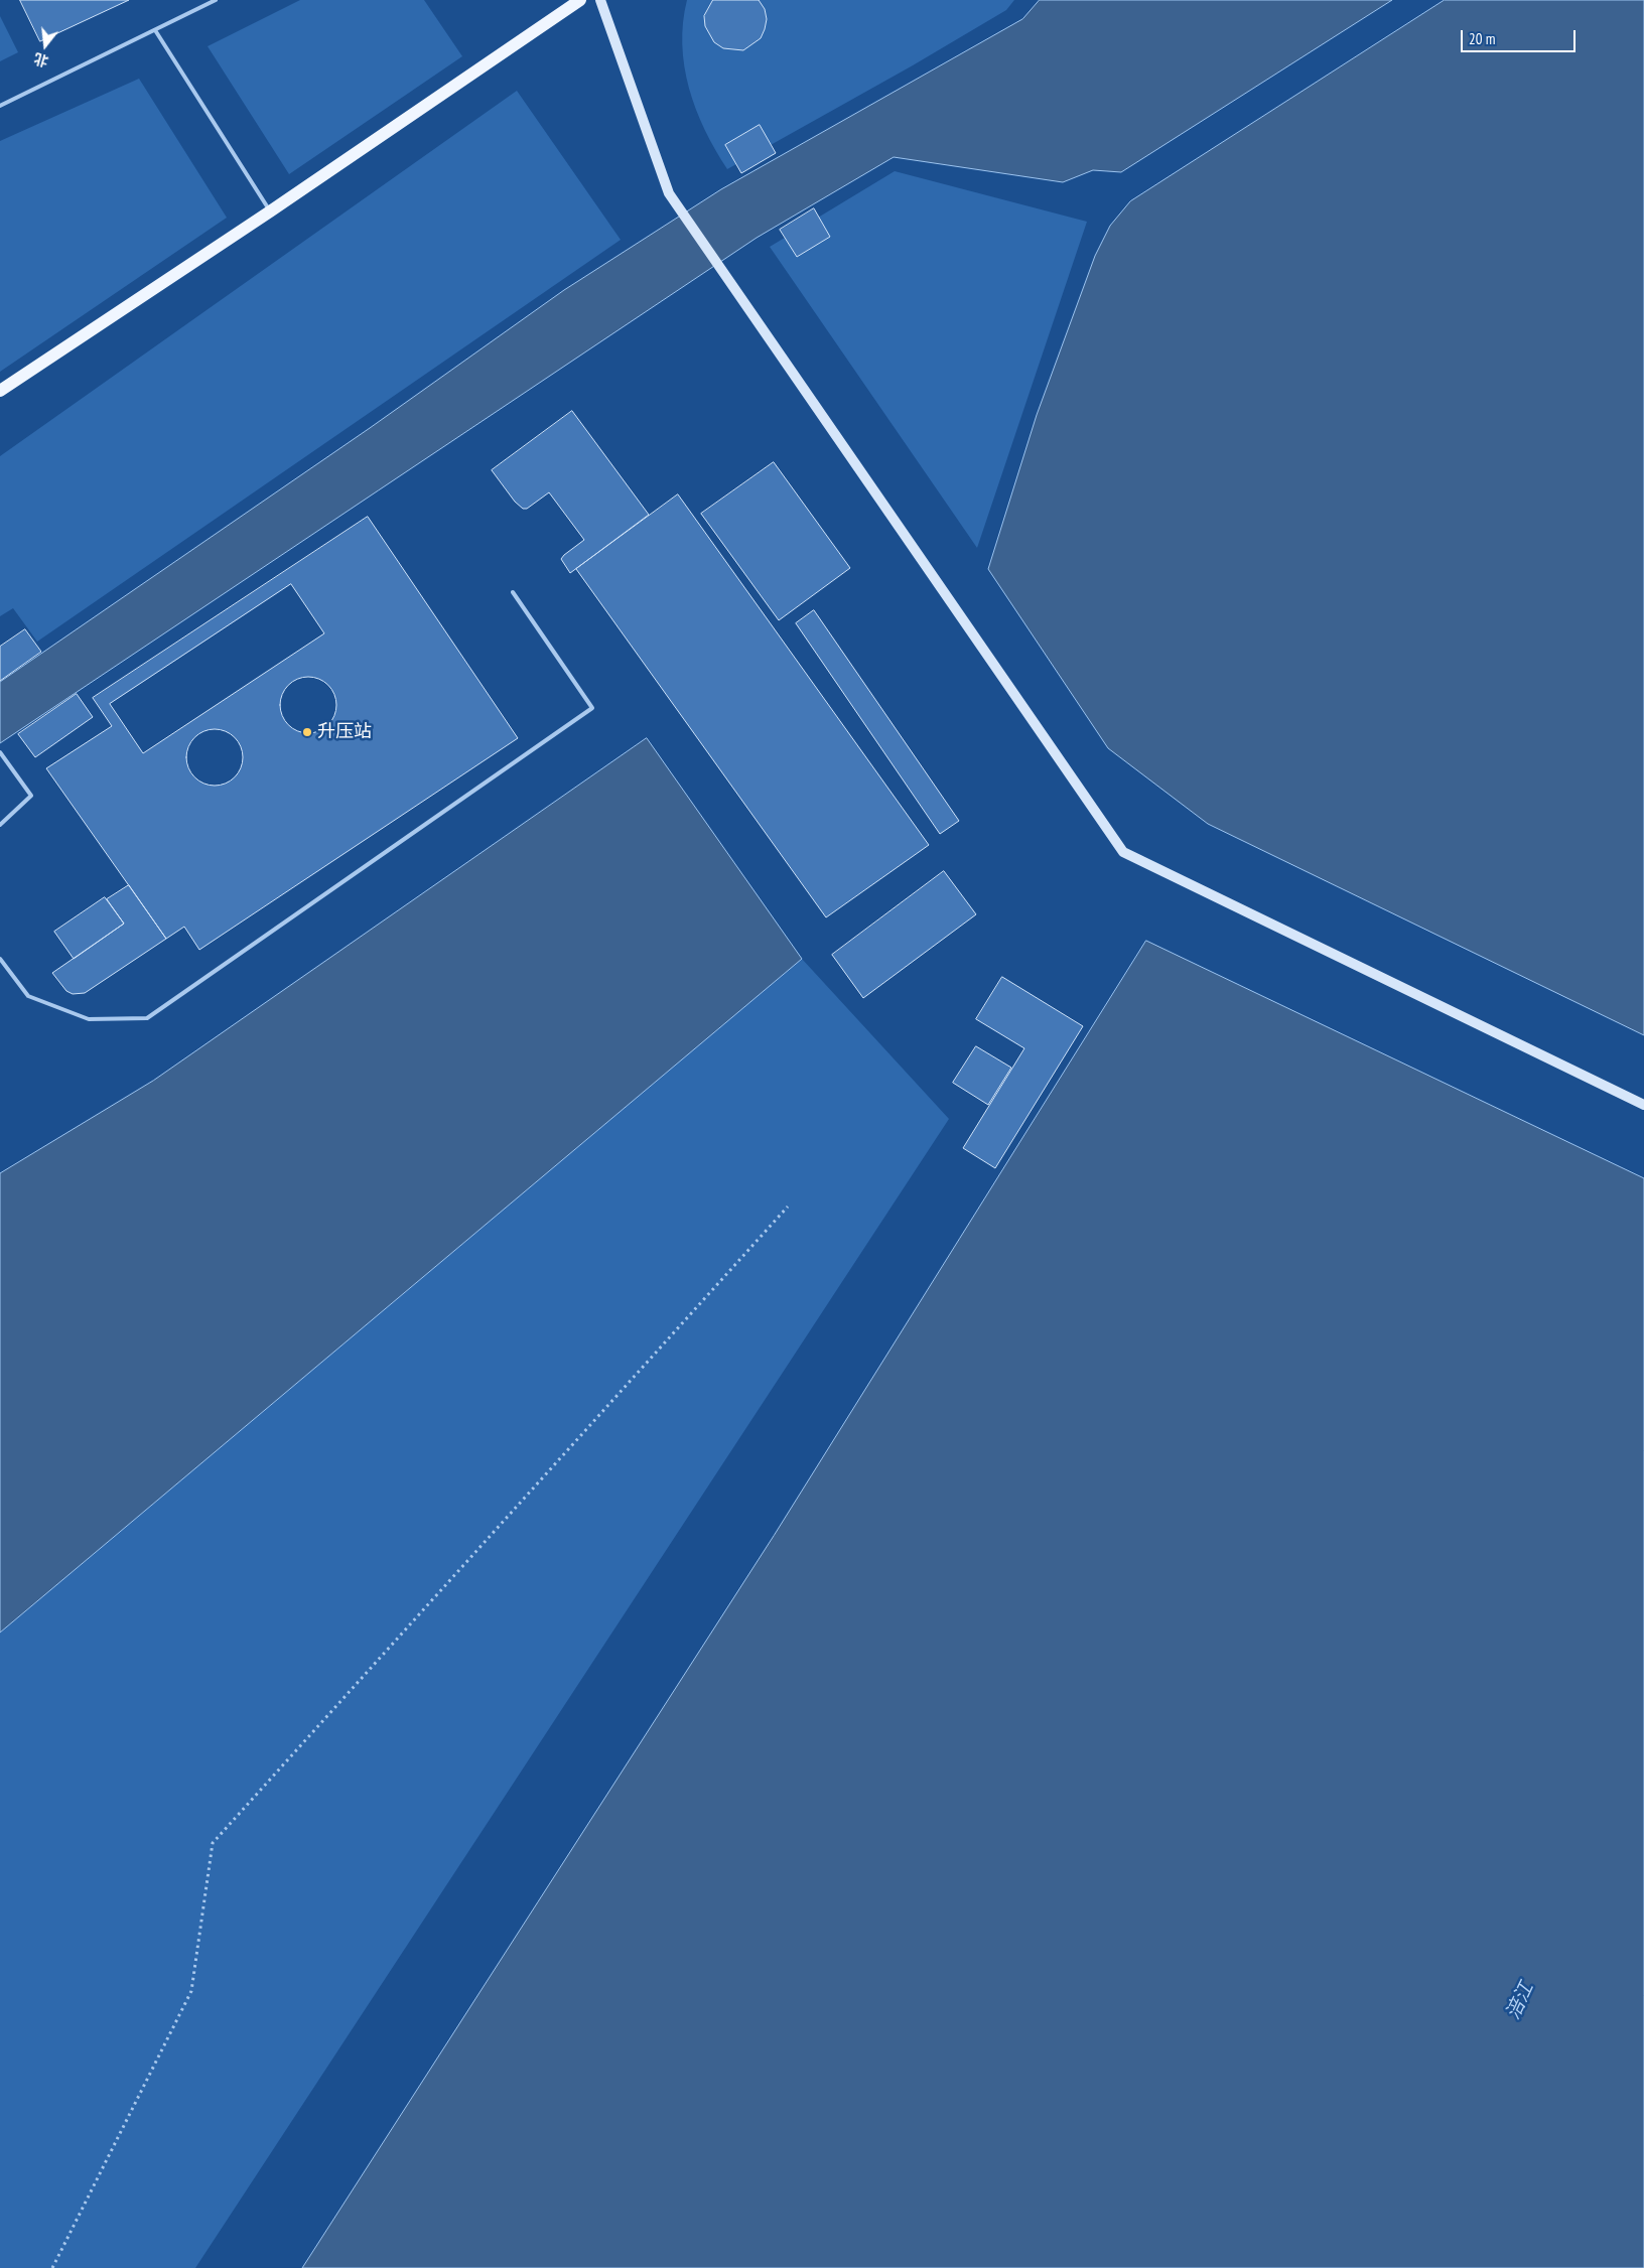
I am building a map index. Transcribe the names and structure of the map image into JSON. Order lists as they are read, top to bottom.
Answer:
{
  "water": ["涪江"],
  "places": ["升压站"],
  "scale_bar": "20 m",
  "north": "bottom"
}
